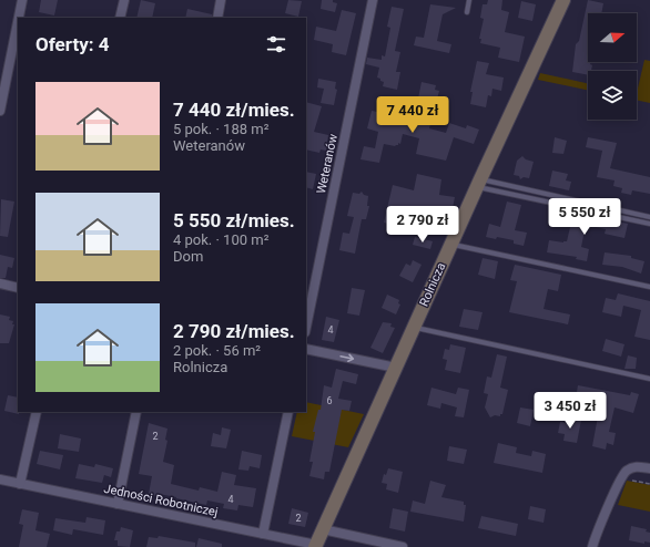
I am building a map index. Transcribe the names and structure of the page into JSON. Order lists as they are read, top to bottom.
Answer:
{
  "streets": {
    "street": ["Weteranów", "Rolnicza", "Jedności Robotniczej"]
  },
  "crossings": [
    ["Rolnicza", "Jedności Robotniczej"]
  ],
  "house_numbers": [
    "4",
    "6",
    "2",
    "4",
    "2"
  ],
  "north": "right",
  "page": {
    "heading": "Oferty: 4",
    "list": [
      {
        "name": "7 440 zł/mies.",
        "note": "5 pok. · 188 m² · Weteranów"
      },
      {
        "name": "5 550 zł/mies.",
        "note": "4 pok. · 100 m² · Dom"
      },
      {
        "name": "2 790 zł/mies.",
        "note": "2 pok. · 56 m² · Rolnicza"
      }
    ],
    "price": [
      "7 440 zł",
      "5 550 zł",
      "2 790 zł",
      "3 450 zł"
    ]
  }
}
